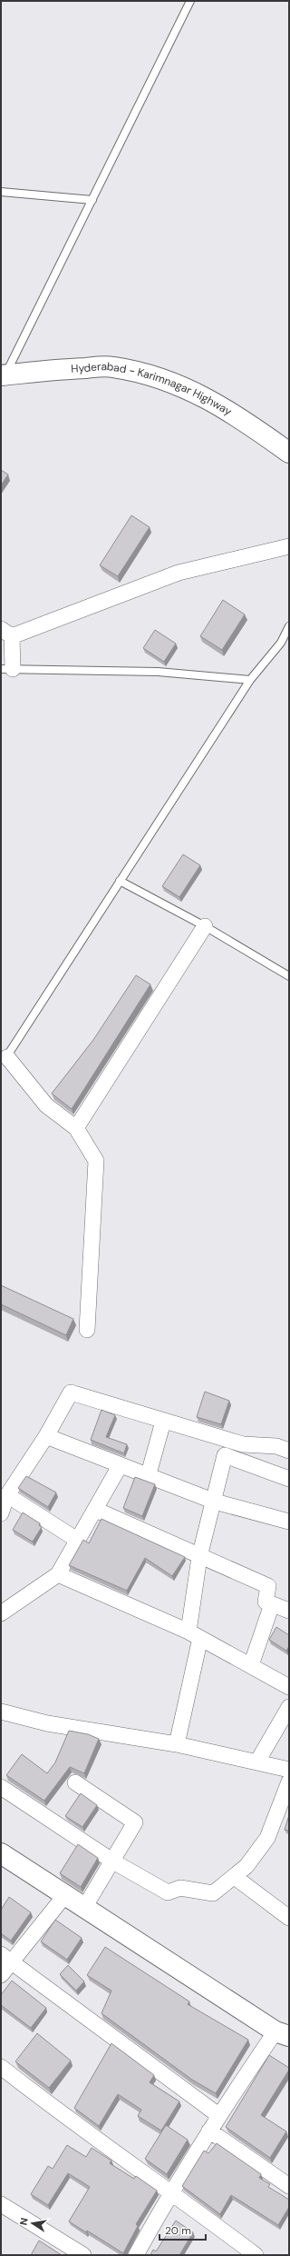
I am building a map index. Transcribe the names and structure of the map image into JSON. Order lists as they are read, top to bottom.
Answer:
{
  "streets": {
    "main road": ["Hyderabad - Karimnagar Highway"]
  },
  "scale_bar": "20 m",
  "north": "left"
}
